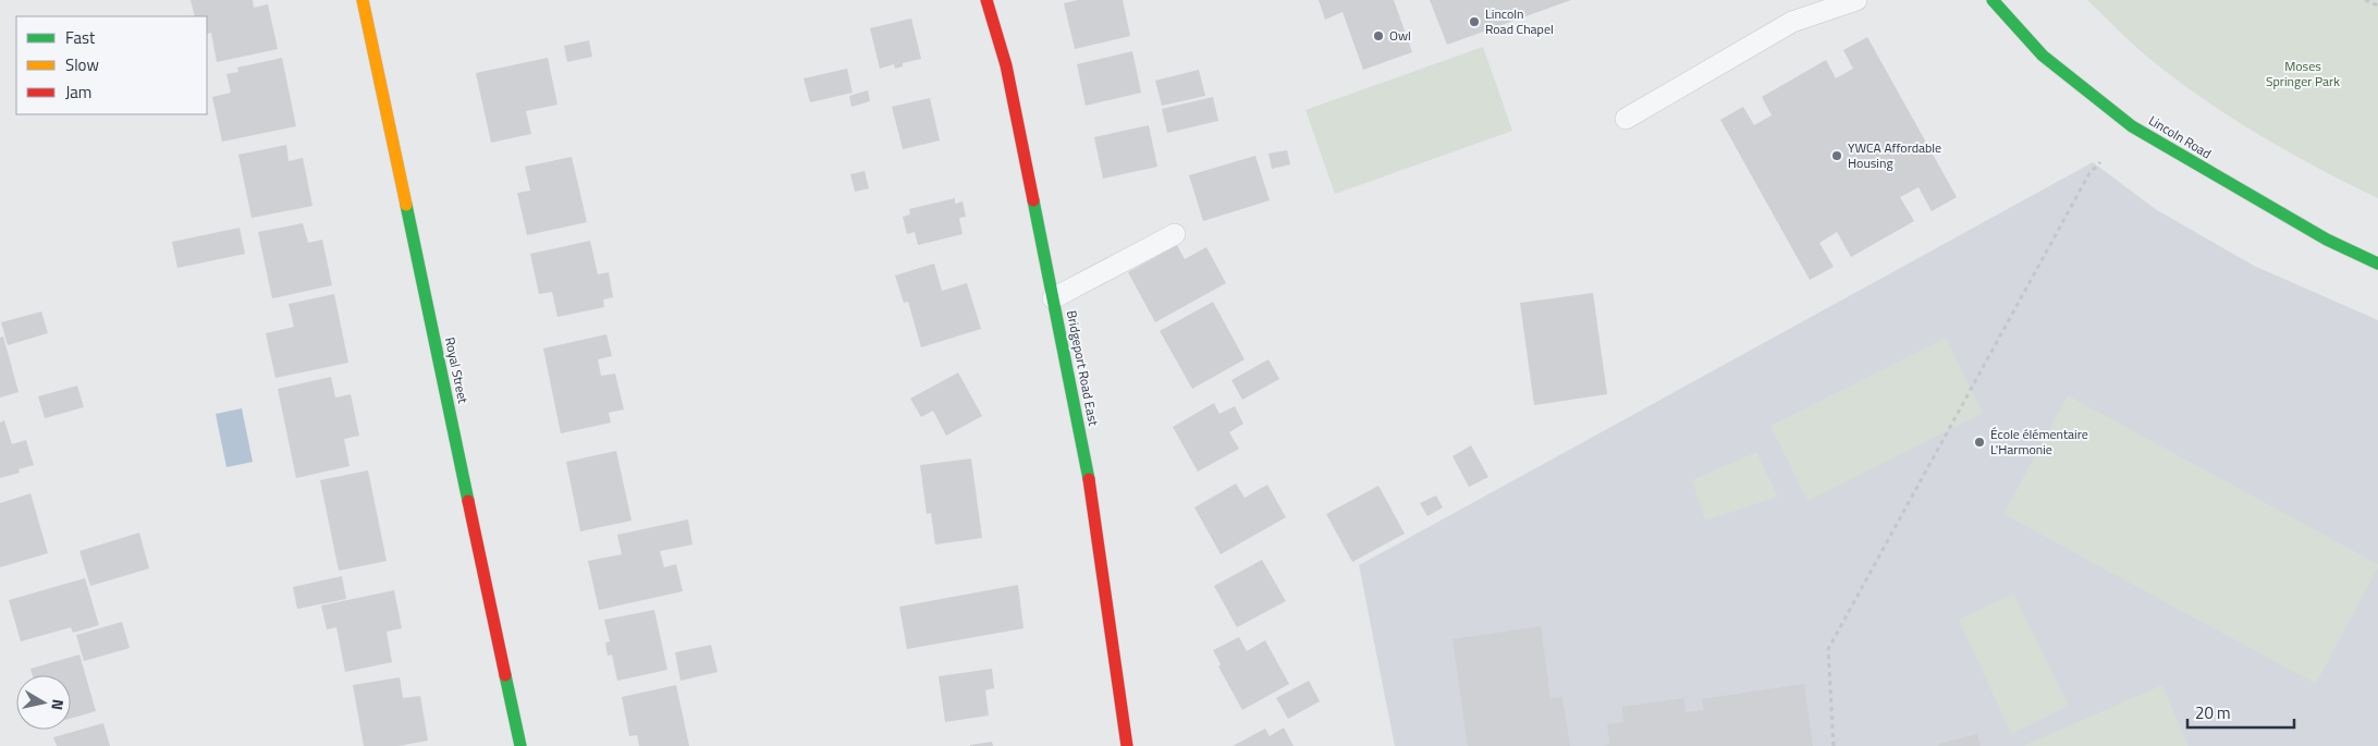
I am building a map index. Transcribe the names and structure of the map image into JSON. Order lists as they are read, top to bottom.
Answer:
{
  "streets": {
    "street": ["Lincoln Road", "Bridgeport Road East", "Royal Street"]
  },
  "parks": ["Moses Springer Park"],
  "places": [
    "Lincoln Road Chapel",
    "Owl",
    "YWCA Affordable Housing",
    "École élémentaire L'Harmonie"
  ],
  "legend": ["Fast", "Slow", "Jam"],
  "scale_bar": "20 m",
  "north": "right"
}
